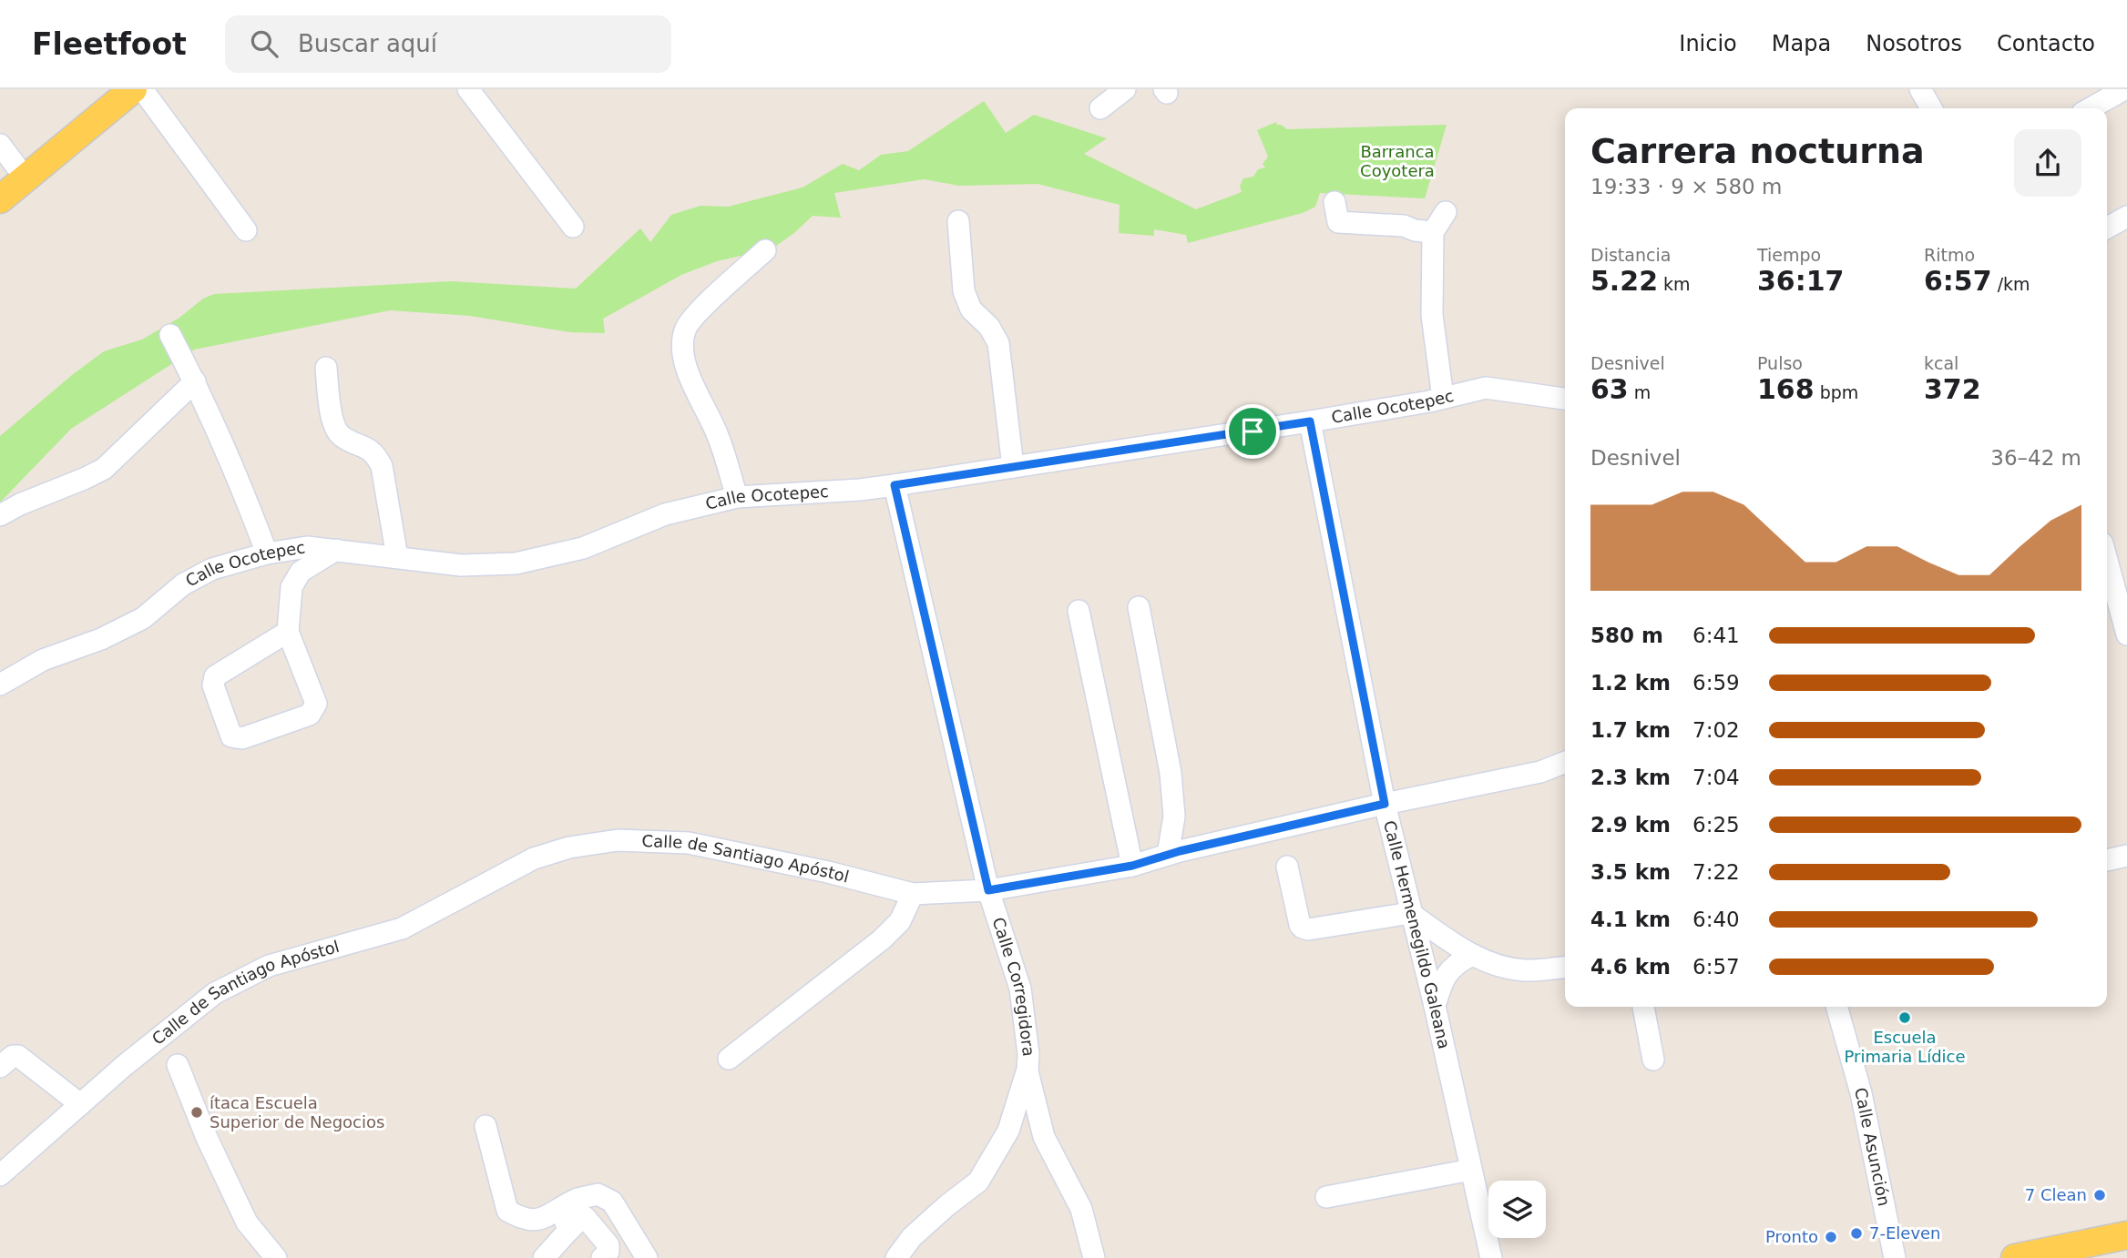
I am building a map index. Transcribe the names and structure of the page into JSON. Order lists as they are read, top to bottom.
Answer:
{
  "streets": {
    "street": [
      "Calle Ocotepec",
      "Calle de Santiago Apóstol",
      "Calle Hermenegildo Galeana",
      "Calle Corregidora",
      "Calle Asunción"
    ]
  },
  "crossings": [
    ["Calle Ocotepec", "Calle Hermenegildo Galeana"],
    ["Calle Ocotepec", "Calle Corregidora"],
    ["Calle de Santiago Apóstol", "Calle Hermenegildo Galeana"],
    ["Calle de Santiago Apóstol", "Calle Corregidora"]
  ],
  "parks": ["Barranca Coyotera"],
  "places": [
    "Escuela Primaria Lídice",
    "ítaca Escuela Superior de Negocios",
    "7 Clean",
    "7-Eleven",
    "Pronto"
  ],
  "page": {
    "header": "Fleetfoot",
    "search": "Buscar aquí",
    "nav": [
      "Inicio",
      "Mapa",
      "Nosotros",
      "Contacto"
    ],
    "heading": ["Carrera nocturna", "19:33 · 9 × 580 m"],
    "stats": [
      ["Distancia", "5.22 km"],
      ["Tiempo", "36:17"],
      ["Ritmo", "6:57 /km"],
      ["Desnivel", "63 m"],
      ["Pulso", "168 bpm"],
      ["kcal", "372"]
    ],
    "chart": ["Desnivel", "36–42 m"],
    "list": [
      {
        "name": "580 m",
        "note": "6:41"
      },
      {
        "name": "1.2 km",
        "note": "6:59"
      },
      {
        "name": "1.7 km",
        "note": "7:02"
      },
      {
        "name": "2.3 km",
        "note": "7:04"
      },
      {
        "name": "2.9 km",
        "note": "6:25"
      },
      {
        "name": "3.5 km",
        "note": "7:22"
      },
      {
        "name": "4.1 km",
        "note": "6:40"
      },
      {
        "name": "4.6 km",
        "note": "6:57"
      }
    ]
  }
}
